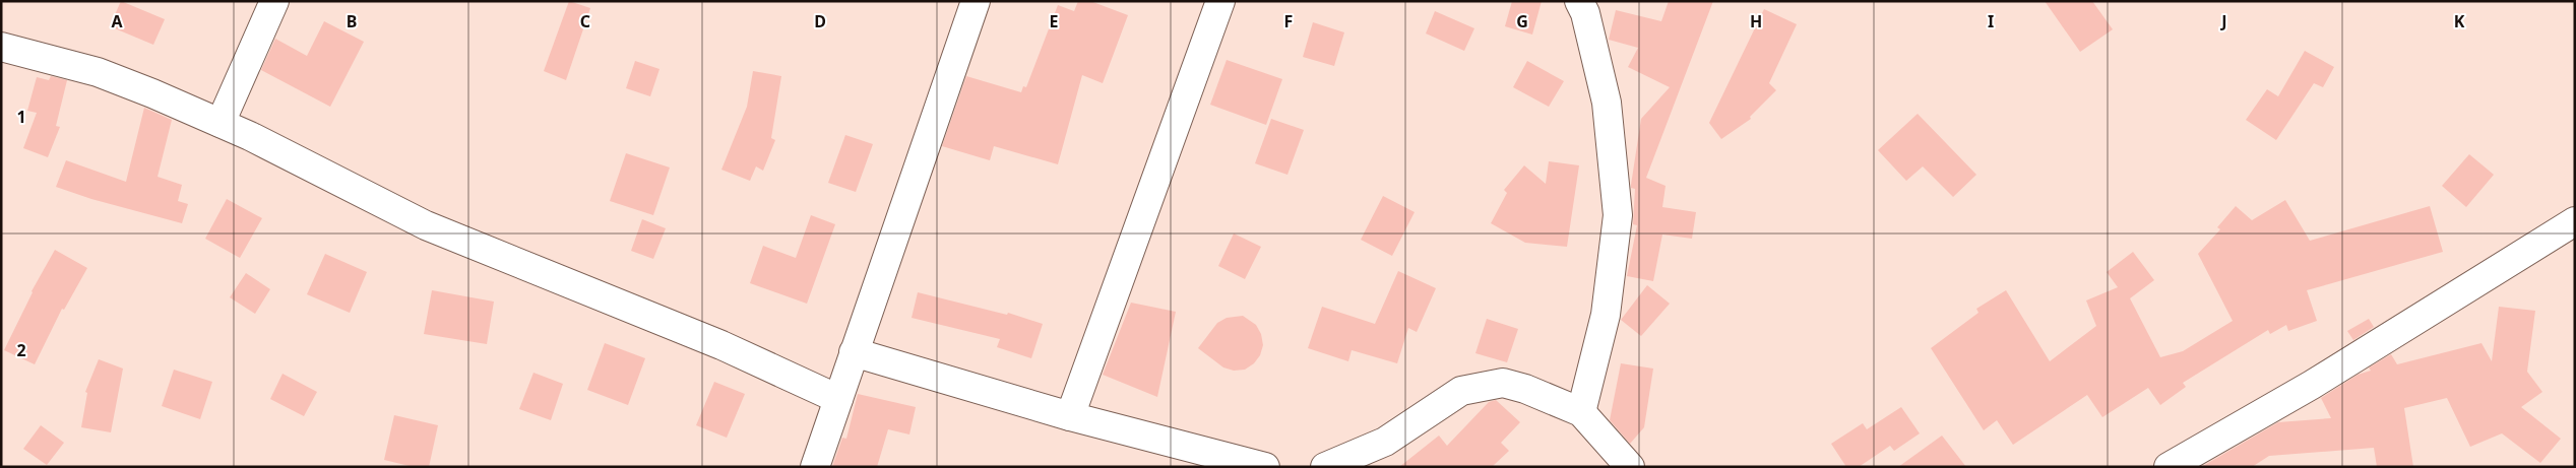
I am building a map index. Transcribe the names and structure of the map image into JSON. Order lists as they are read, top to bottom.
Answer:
{
  "grid": {
    "columns": [
      "A",
      "B",
      "C",
      "D",
      "E",
      "F",
      "G",
      "H",
      "I",
      "J",
      "K"
    ],
    "rows": ["1", "2"]
  }
}
